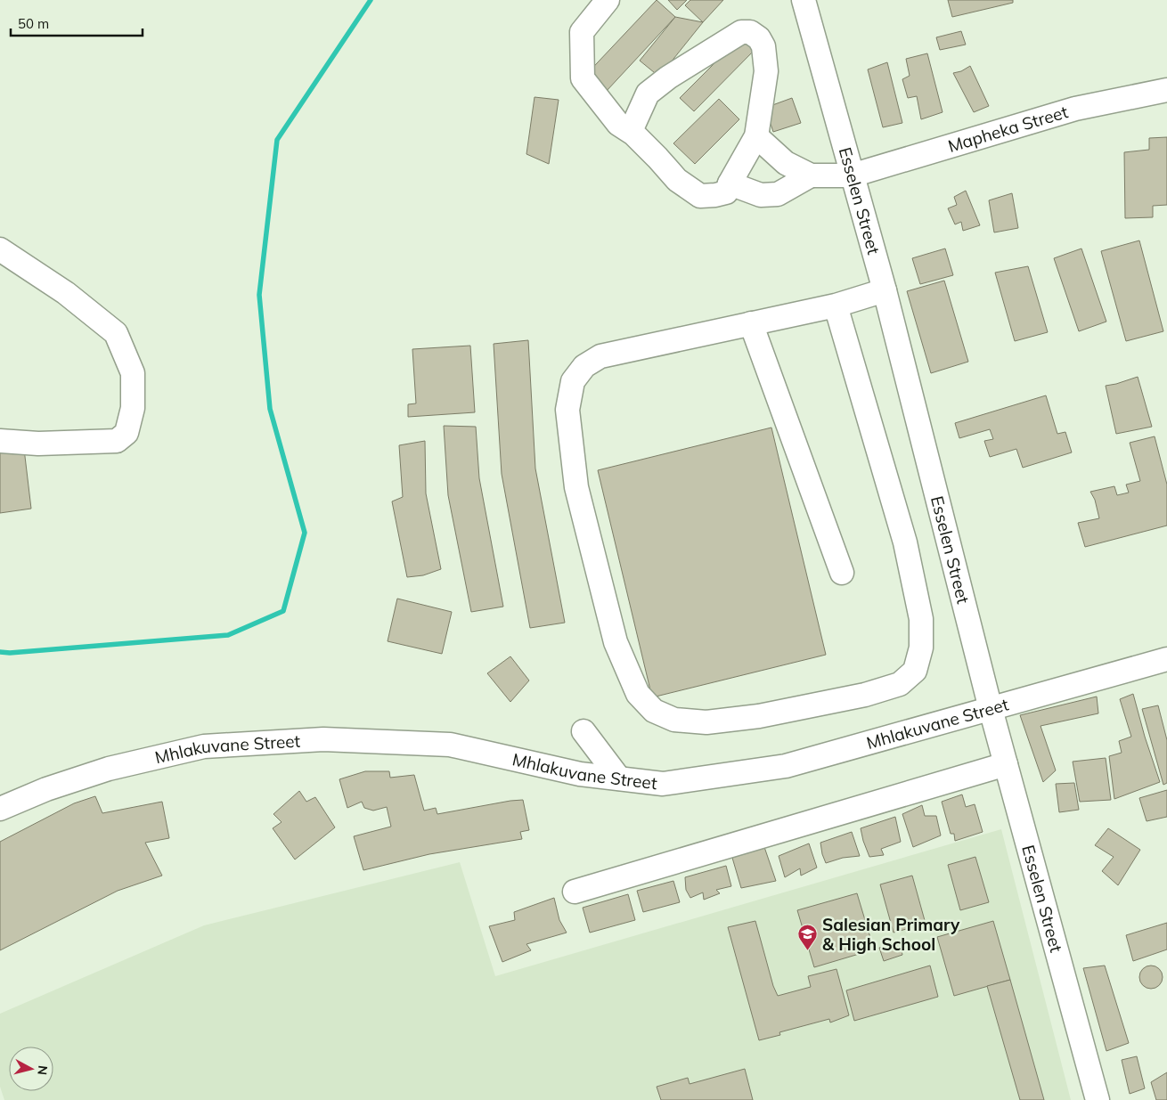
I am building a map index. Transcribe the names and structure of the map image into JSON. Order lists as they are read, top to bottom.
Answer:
{
  "streets": {
    "street": ["Mapheka Street", "Esselen Street", "Mhlakuvane Street"]
  },
  "crossings": [
    ["Mapheka Street", "Esselen Street"],
    ["Esselen Street", "Mhlakuvane Street"]
  ],
  "places": {
    "school or university": ["Salesian Primary & High School"]
  },
  "scale_bar": "50 m",
  "north": "right"
}
